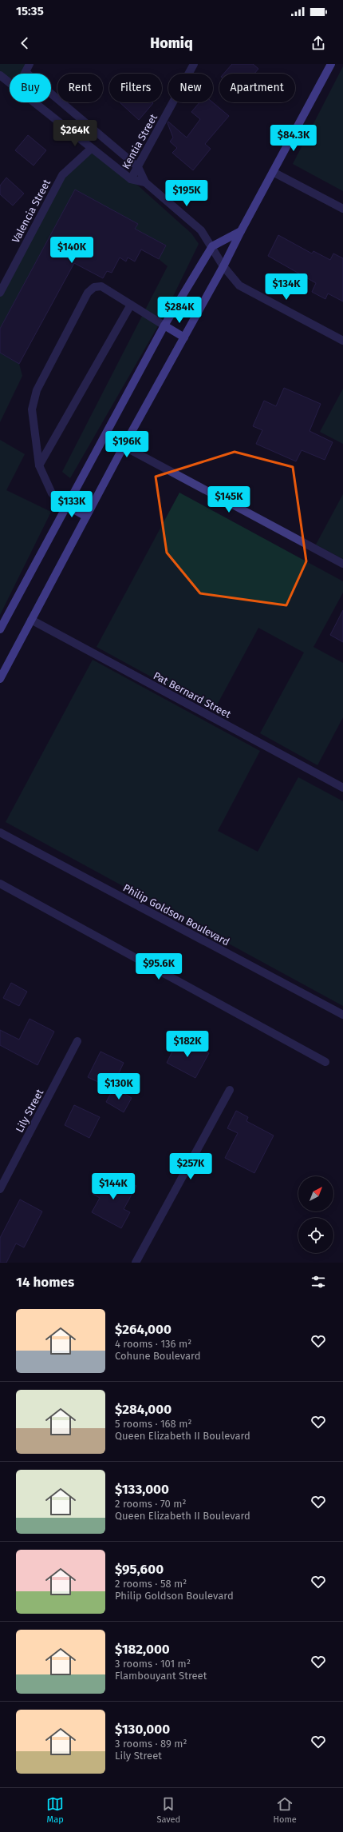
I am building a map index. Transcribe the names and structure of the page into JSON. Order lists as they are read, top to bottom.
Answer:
{
  "streets": {
    "street": [
      "Kentia Street",
      "Valencia Street",
      "Pat Bernard Street",
      "Philip Goldson Boulevard",
      "Lily Street"
    ]
  },
  "north": "top right",
  "page": {
    "status": "15:35",
    "header": "Homiq",
    "chip": [
      "Buy",
      "Rent",
      "Filters",
      "New",
      "Apartment"
    ],
    "price": [
      "$264K",
      "$84.3K",
      "$195K",
      "$140K",
      "$134K",
      "$284K",
      "$196K",
      "$145K",
      "$133K",
      "$95.6K",
      "$182K",
      "$130K",
      "$257K",
      "$144K"
    ],
    "heading": "14 homes",
    "list": [
      {
        "name": "$264,000",
        "note": "4 rooms · 136 m² · Cohune Boulevard"
      },
      {
        "name": "$284,000",
        "note": "5 rooms · 168 m² · Queen Elizabeth II Boulevard"
      },
      {
        "name": "$133,000",
        "note": "2 rooms · 70 m² · Queen Elizabeth II Boulevard"
      },
      {
        "name": "$95,600",
        "note": "2 rooms · 58 m² · Philip Goldson Boulevard"
      },
      {
        "name": "$182,000",
        "note": "3 rooms · 101 m² · Flambouyant Street"
      },
      {
        "name": "$130,000",
        "note": "3 rooms · 89 m² · Lily Street"
      }
    ],
    "tabs": ["Map", "Saved", "Home"]
  }
}
